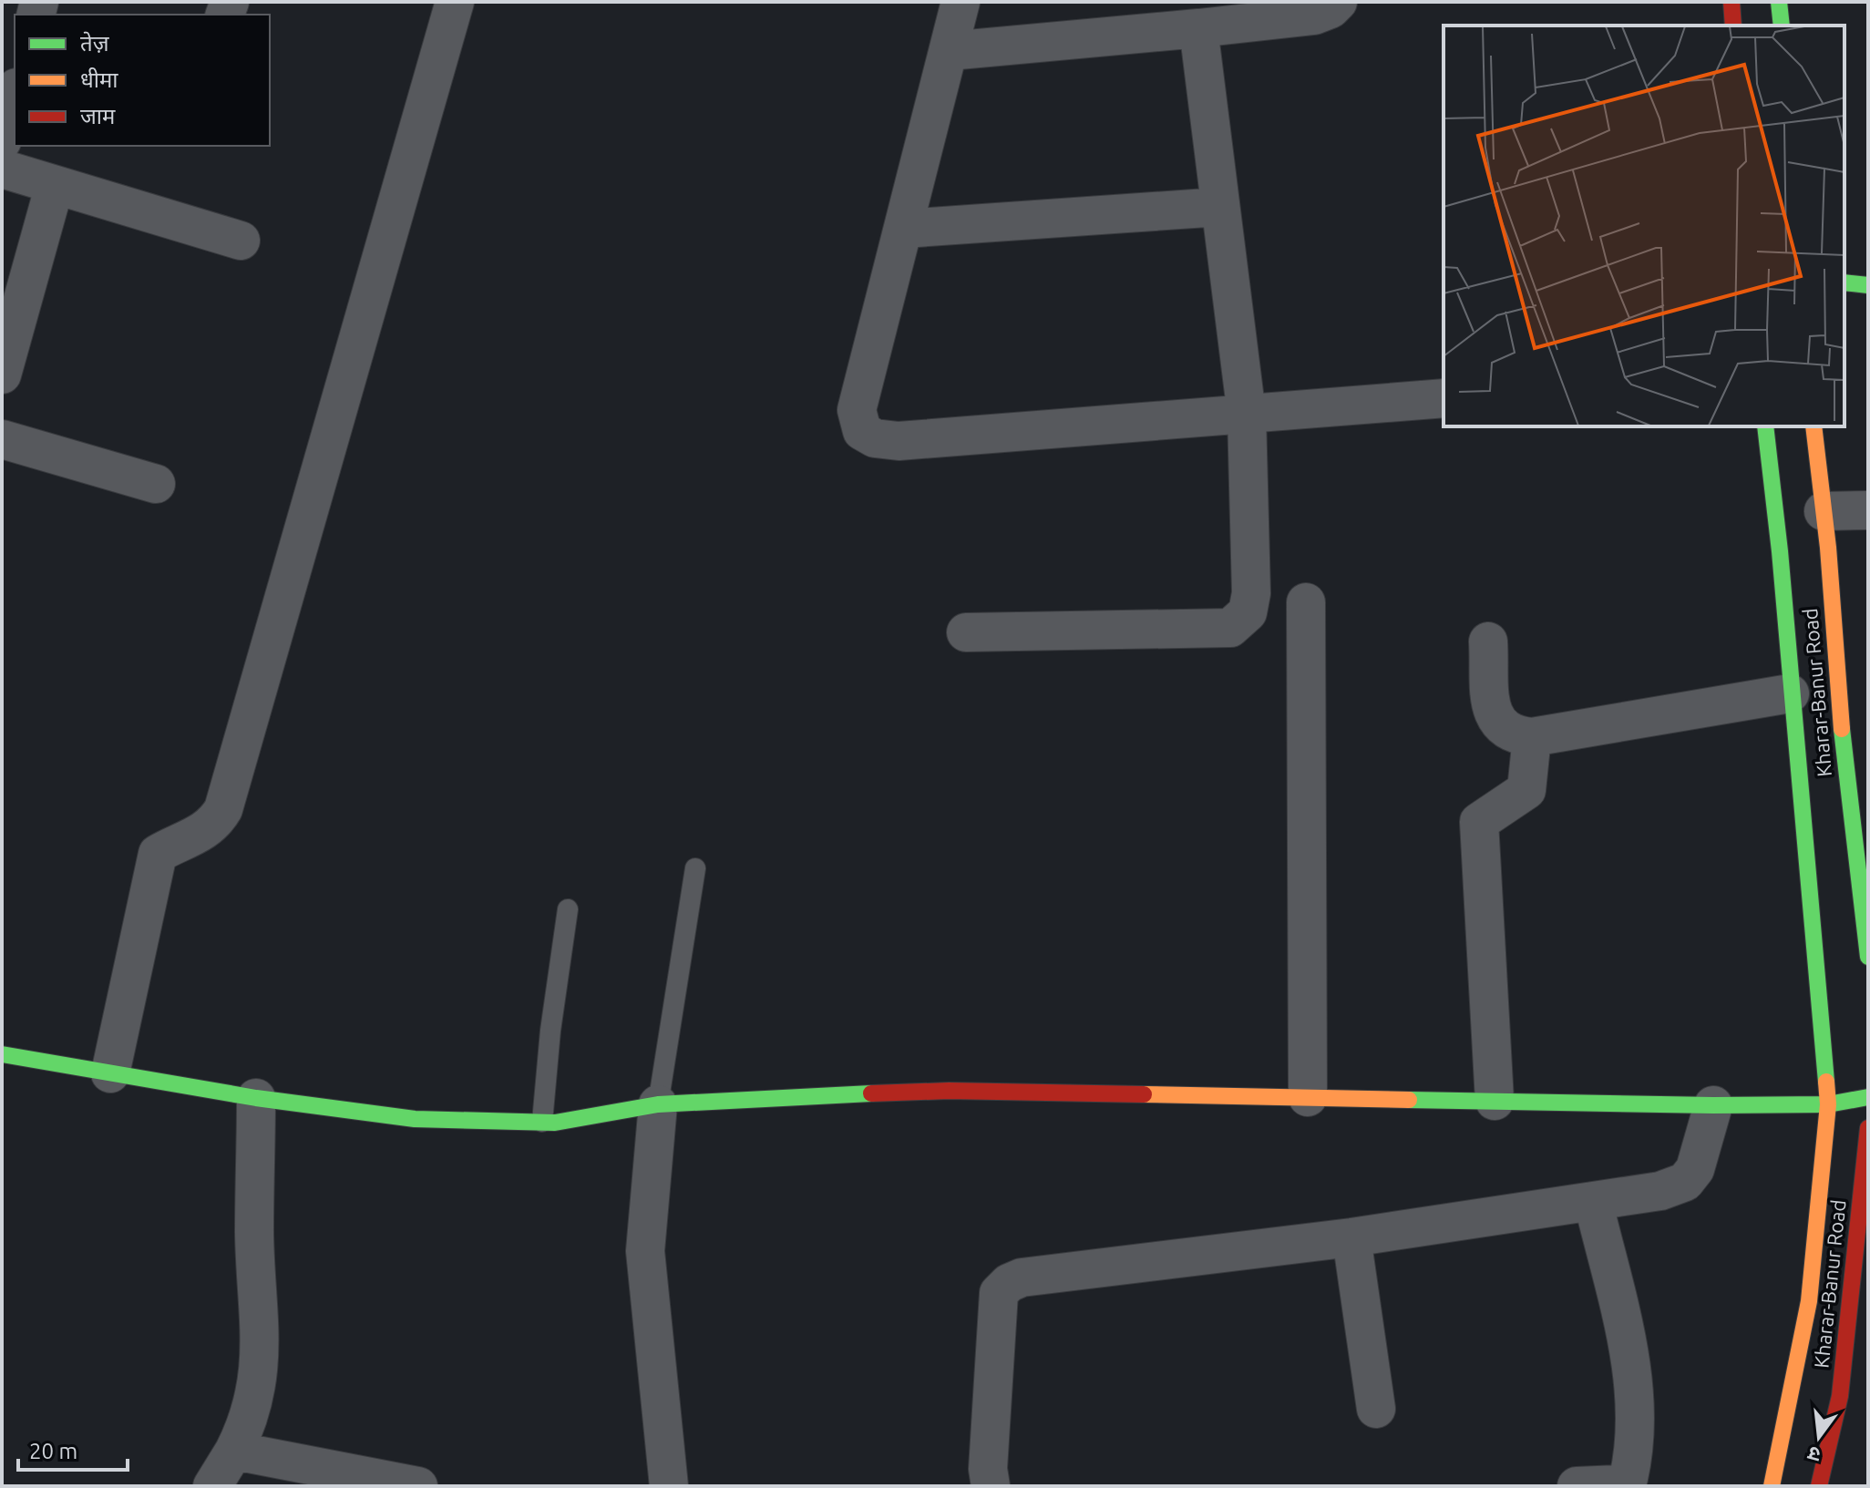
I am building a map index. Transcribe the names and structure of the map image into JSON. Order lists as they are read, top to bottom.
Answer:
{
  "streets": {
    "main road": ["Kharar-Banur Road"]
  },
  "legend": ["तेज़", "धीमा", "जाम"],
  "scale_bar": "20 m",
  "north": "bottom"
}
